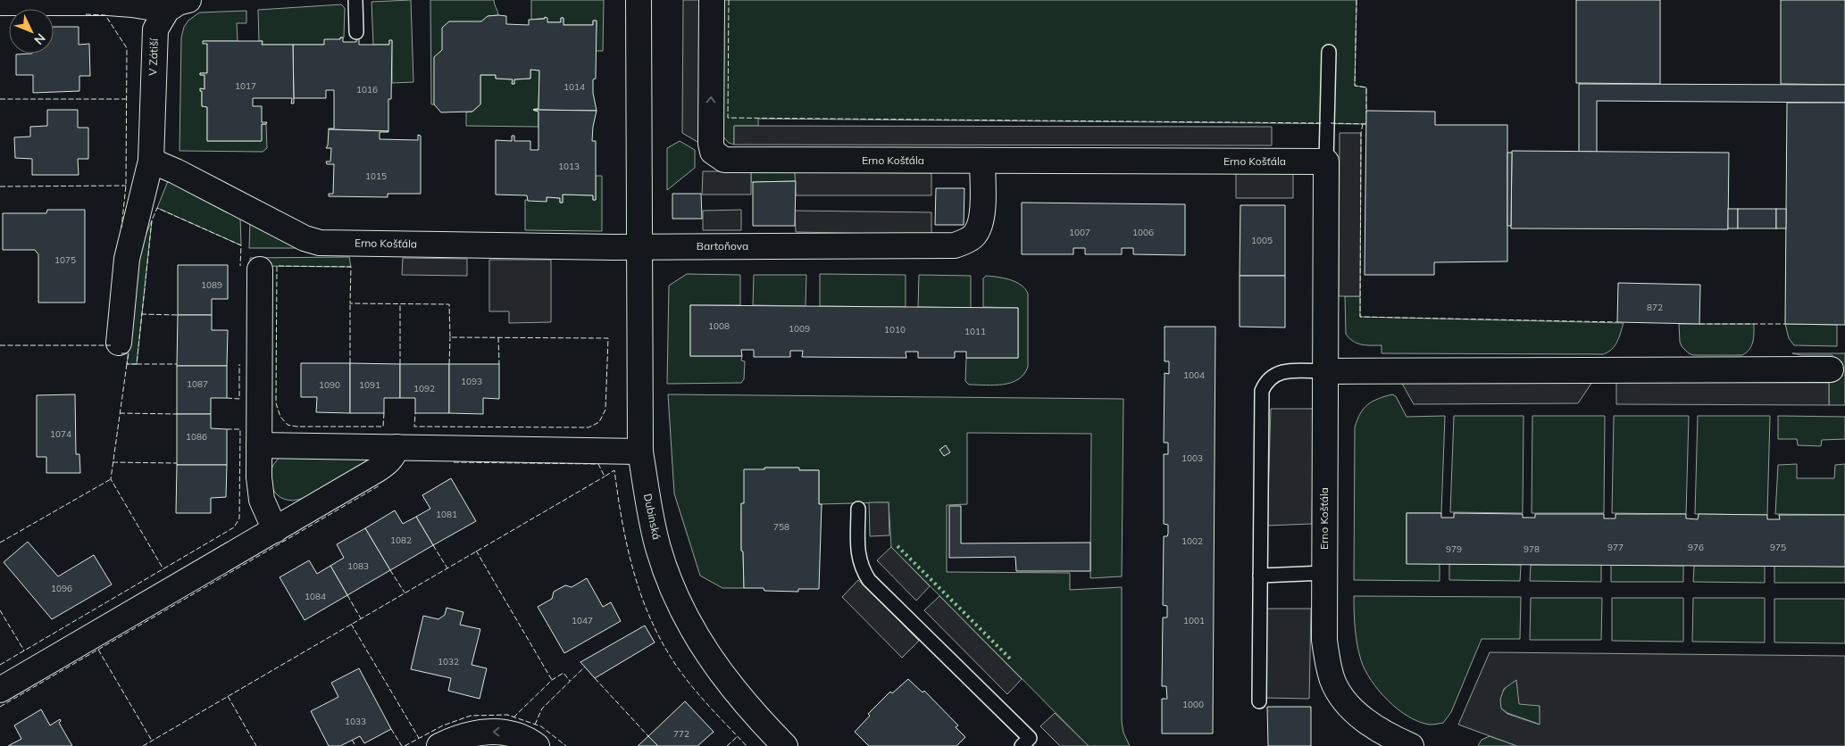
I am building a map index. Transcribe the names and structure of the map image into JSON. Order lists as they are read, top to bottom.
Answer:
{
  "streets": {
    "street": [
      "V Zátiší",
      "Erno Košťála",
      "Bartoňova",
      "Dubinská"
    ]
  },
  "crossings": [
    ["V Zátiší", "Erno Košťála"],
    ["Erno Košťála", "Bartoňova"],
    ["Erno Košťála", "Dubinská"],
    ["Bartoňova", "Dubinská"]
  ],
  "house_numbers": [
    "1017",
    "1014",
    "1016",
    "1013",
    "1015",
    "1007",
    "1006",
    "1005",
    "1075",
    "1089",
    "872",
    "1008",
    "1009",
    "1010",
    "1011",
    "1004",
    "1093",
    "1087",
    "1090",
    "1091",
    "1092",
    "1074",
    "1086",
    "1003",
    "1081",
    "758",
    "1082",
    "1002",
    "977",
    "976",
    "975",
    "979",
    "978",
    "1083",
    "1096",
    "1084",
    "1047",
    "1001",
    "1032",
    "1000",
    "1033",
    "772"
  ],
  "north": "bottom right"
}
